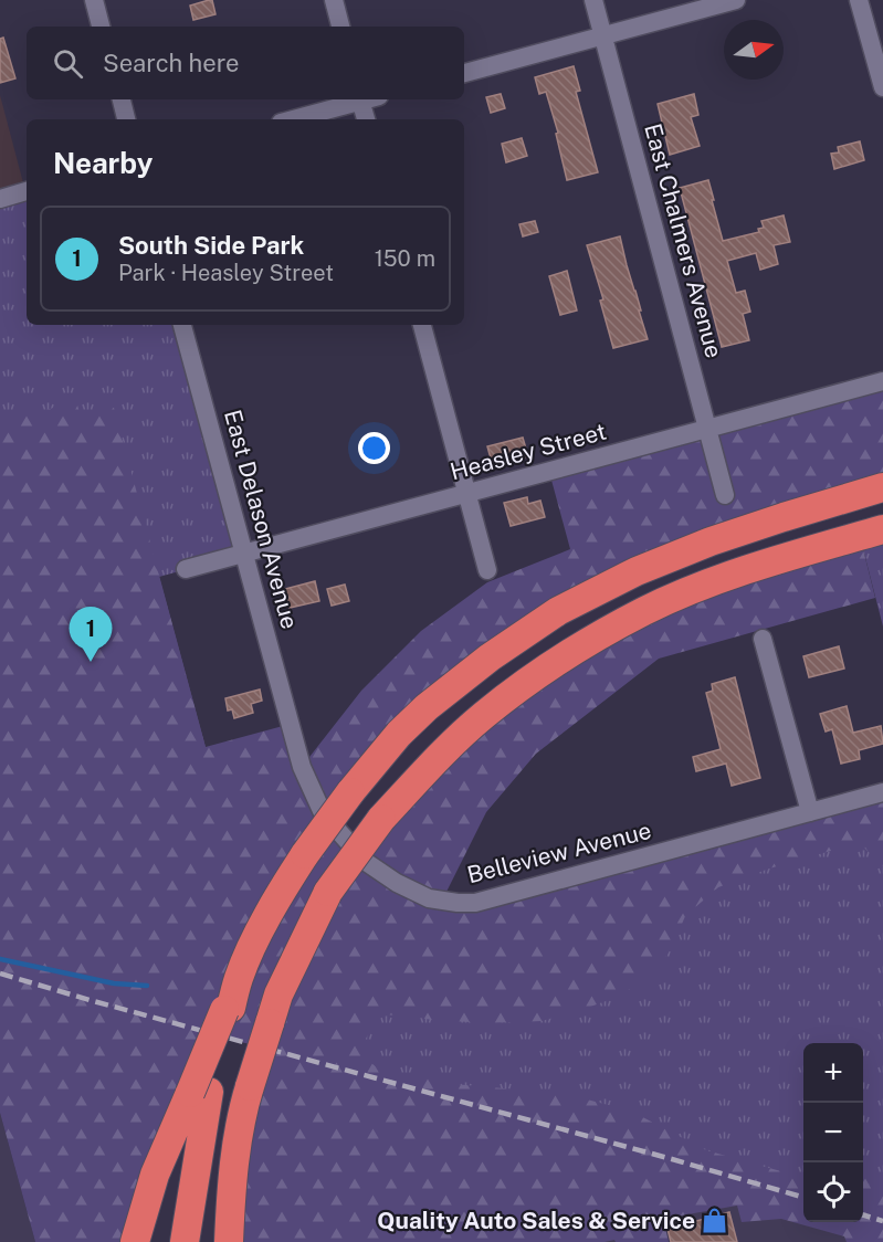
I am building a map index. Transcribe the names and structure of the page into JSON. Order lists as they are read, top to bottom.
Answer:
{
  "streets": {
    "street": [
      "East Chalmers Avenue",
      "Heasley Street",
      "East Delason Avenue",
      "Belleview Avenue"
    ]
  },
  "crossings": [
    ["East Chalmers Avenue", "Heasley Street"],
    ["Heasley Street", "East Delason Avenue"],
    ["East Delason Avenue", "Belleview Avenue"]
  ],
  "places": {
    "shop": ["Quality Auto Sales & Service"]
  },
  "north": "right",
  "page": {
    "search": "Search here",
    "heading": "Nearby",
    "list": [
      {
        "mark": "1",
        "name": "South Side Park",
        "note": "Park · Heasley Street",
        "value": "150 m"
      }
    ],
    "pins": "1",
    "map_buttons": ["+", "−"]
  }
}
